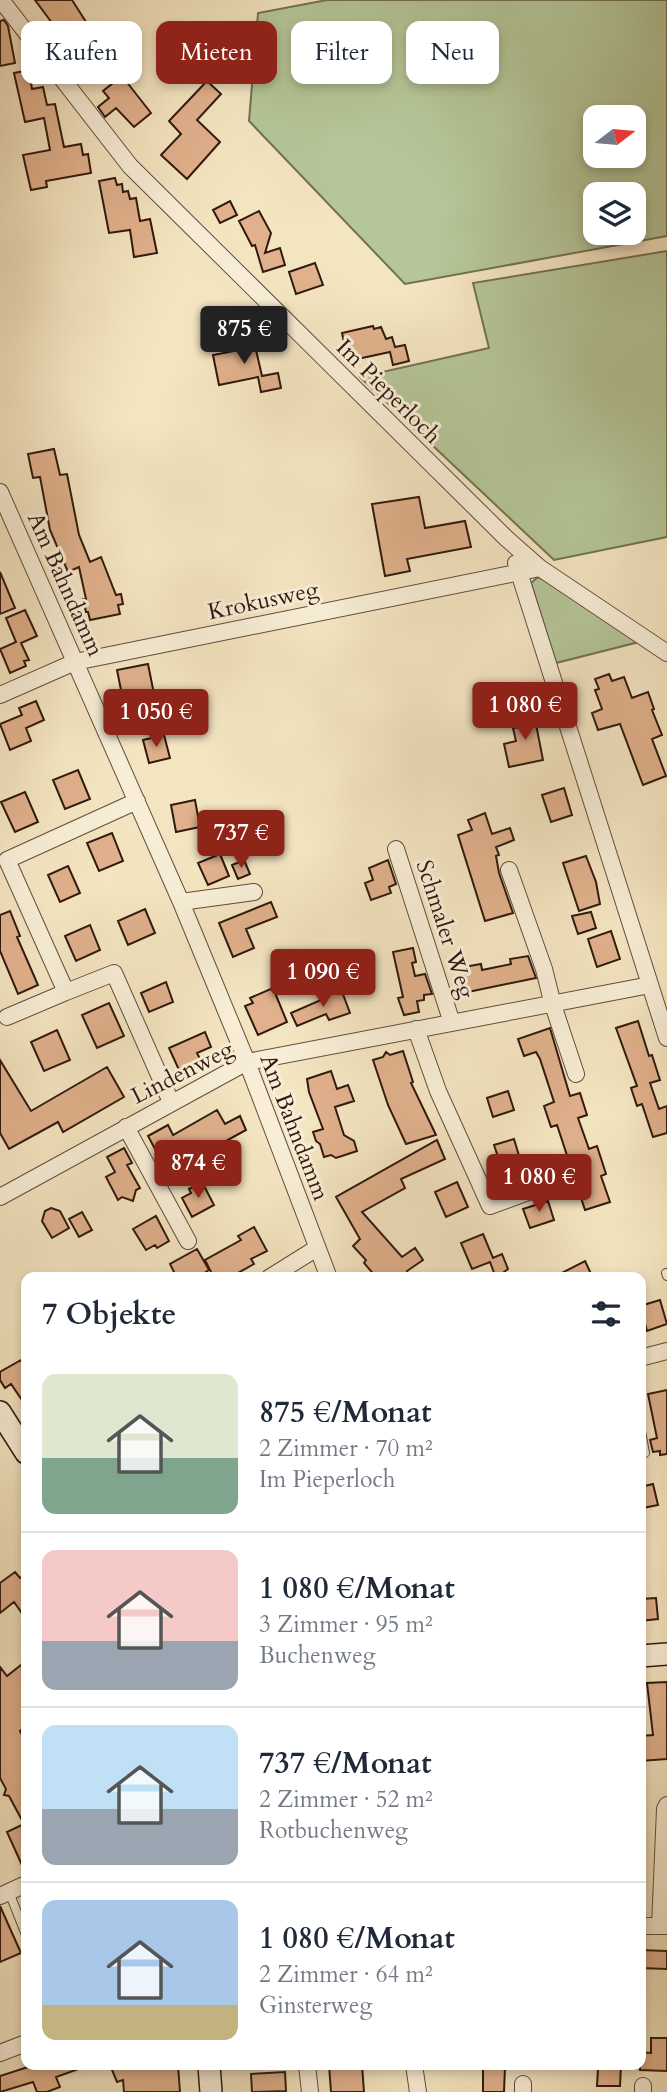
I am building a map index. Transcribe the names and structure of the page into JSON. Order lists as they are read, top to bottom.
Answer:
{
  "streets": {
    "street": [
      "Im Pieperloch",
      "Am Bahndamm",
      "Krokusweg",
      "Schmaler Weg",
      "Lindenweg"
    ]
  },
  "crossings": [
    ["Im Pieperloch", "Krokusweg"],
    ["Am Bahndamm", "Krokusweg"],
    ["Am Bahndamm", "Lindenweg"],
    ["Schmaler Weg", "Lindenweg"]
  ],
  "north": "right",
  "page": {
    "chip": [
      "Kaufen",
      "Mieten",
      "Filter",
      "Neu"
    ],
    "price": [
      "875 €",
      "1 080 €",
      "1 050 €",
      "737 €",
      "1 090 €",
      "874 €",
      "1 080 €"
    ],
    "heading": "7 Objekte",
    "list": [
      {
        "name": "875 €/Monat",
        "note": "2 Zimmer · 70 m² · Im Pieperloch"
      },
      {
        "name": "1 080 €/Monat",
        "note": "3 Zimmer · 95 m² · Buchenweg"
      },
      {
        "name": "737 €/Monat",
        "note": "2 Zimmer · 52 m² · Rotbuchenweg"
      },
      {
        "name": "1 080 €/Monat",
        "note": "2 Zimmer · 64 m² · Ginsterweg"
      }
    ]
  }
}
